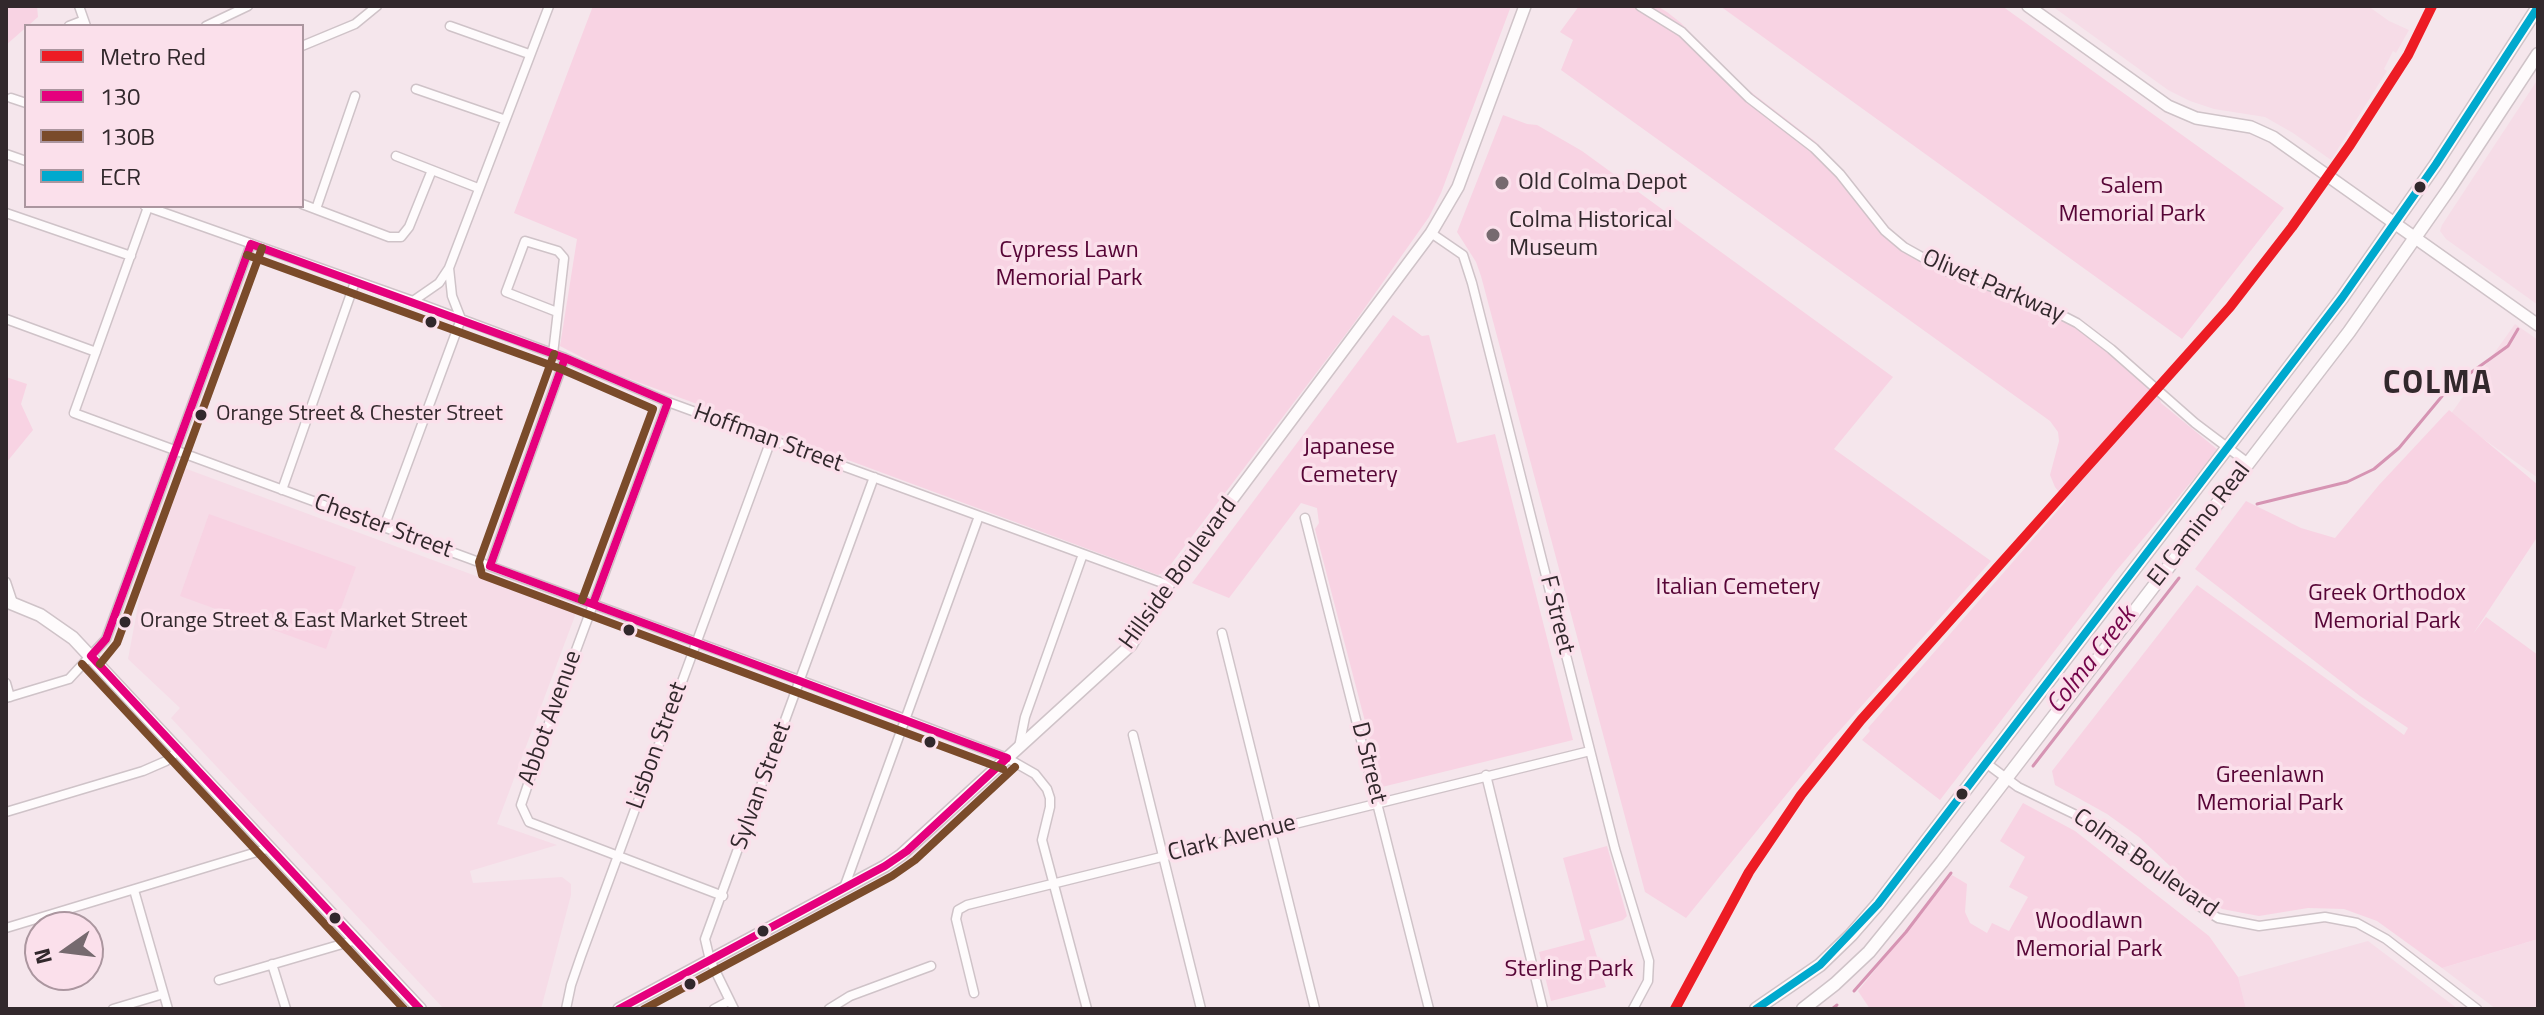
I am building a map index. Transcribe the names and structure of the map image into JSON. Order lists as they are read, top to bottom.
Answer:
{
  "streets": {
    "main road": ["El Camino Real", "Hillside Boulevard"],
    "street": [
      "Olivet Parkway",
      "Hoffman Street",
      "Chester Street",
      "F Street",
      "Abbot Avenue",
      "Lisbon Street",
      "D Street",
      "Sylvan Street",
      "Clark Avenue",
      "Colma Boulevard"
    ]
  },
  "crossings": [
    ["Olivet Parkway", "El Camino Real"],
    ["Hoffman Street", "Hillside Boulevard"],
    ["Hoffman Street", "Abbot Avenue"],
    ["Hoffman Street", "Lisbon Street"],
    ["Hoffman Street", "Sylvan Street"],
    ["El Camino Real", "Colma Boulevard"],
    ["Chester Street", "Hillside Boulevard"],
    ["Chester Street", "Abbot Avenue"],
    ["Chester Street", "Lisbon Street"],
    ["Chester Street", "Sylvan Street"],
    ["Chester Street", "Clark Avenue"],
    ["Hillside Boulevard", "F Street"],
    ["Hillside Boulevard", "Sylvan Street"],
    ["F Street", "Clark Avenue"],
    ["Abbot Avenue", "Lisbon Street"],
    ["D Street", "Clark Avenue"]
  ],
  "districts": ["COLMA"],
  "water": ["Colma Creek"],
  "parks": [
    "Salem Memorial Park",
    "Cypress Lawn Memorial Park",
    "Japanese Cemetery",
    "Italian Cemetery",
    "Greek Orthodox Memorial Park",
    "Greenlawn Memorial Park",
    "Woodlawn Memorial Park",
    "Sterling Park"
  ],
  "places": [
    "Old Colma Depot",
    "Colma Historical Museum",
    "Orange Street & Chester Street",
    "Orange Street & East Market Street"
  ],
  "lines": [
    "metro line Red",
    "transit line ECR",
    "transit line 130",
    "transit line 130B"
  ],
  "legend": [
    "Metro Red",
    "130",
    "130B",
    "ECR"
  ],
  "north": "left"
}
